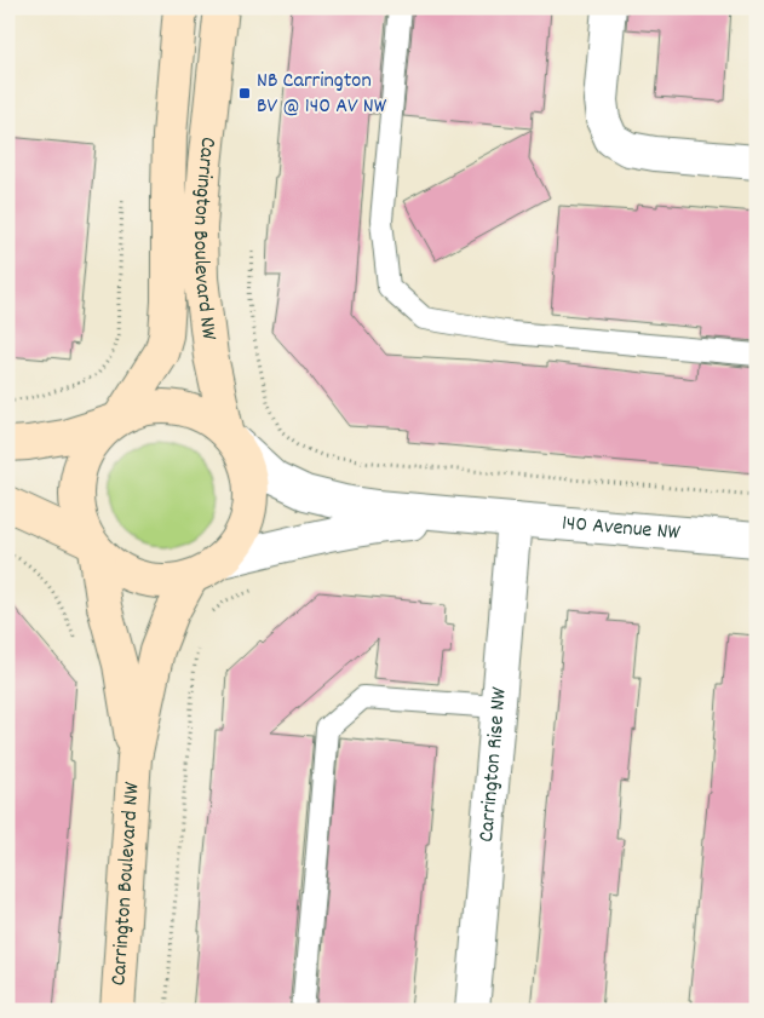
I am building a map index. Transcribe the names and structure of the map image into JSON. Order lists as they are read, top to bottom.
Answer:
{
  "streets": {
    "street": ["Carrington Boulevard NW", "140 Avenue NW", "Carrington Rise NW"]
  },
  "crossings": [
    ["Carrington Boulevard NW", "140 Avenue NW"],
    ["140 Avenue NW", "Carrington Rise NW"]
  ],
  "places": {
    "transit": ["NB Carrington BV @ 140 AV NW"]
  }
}
